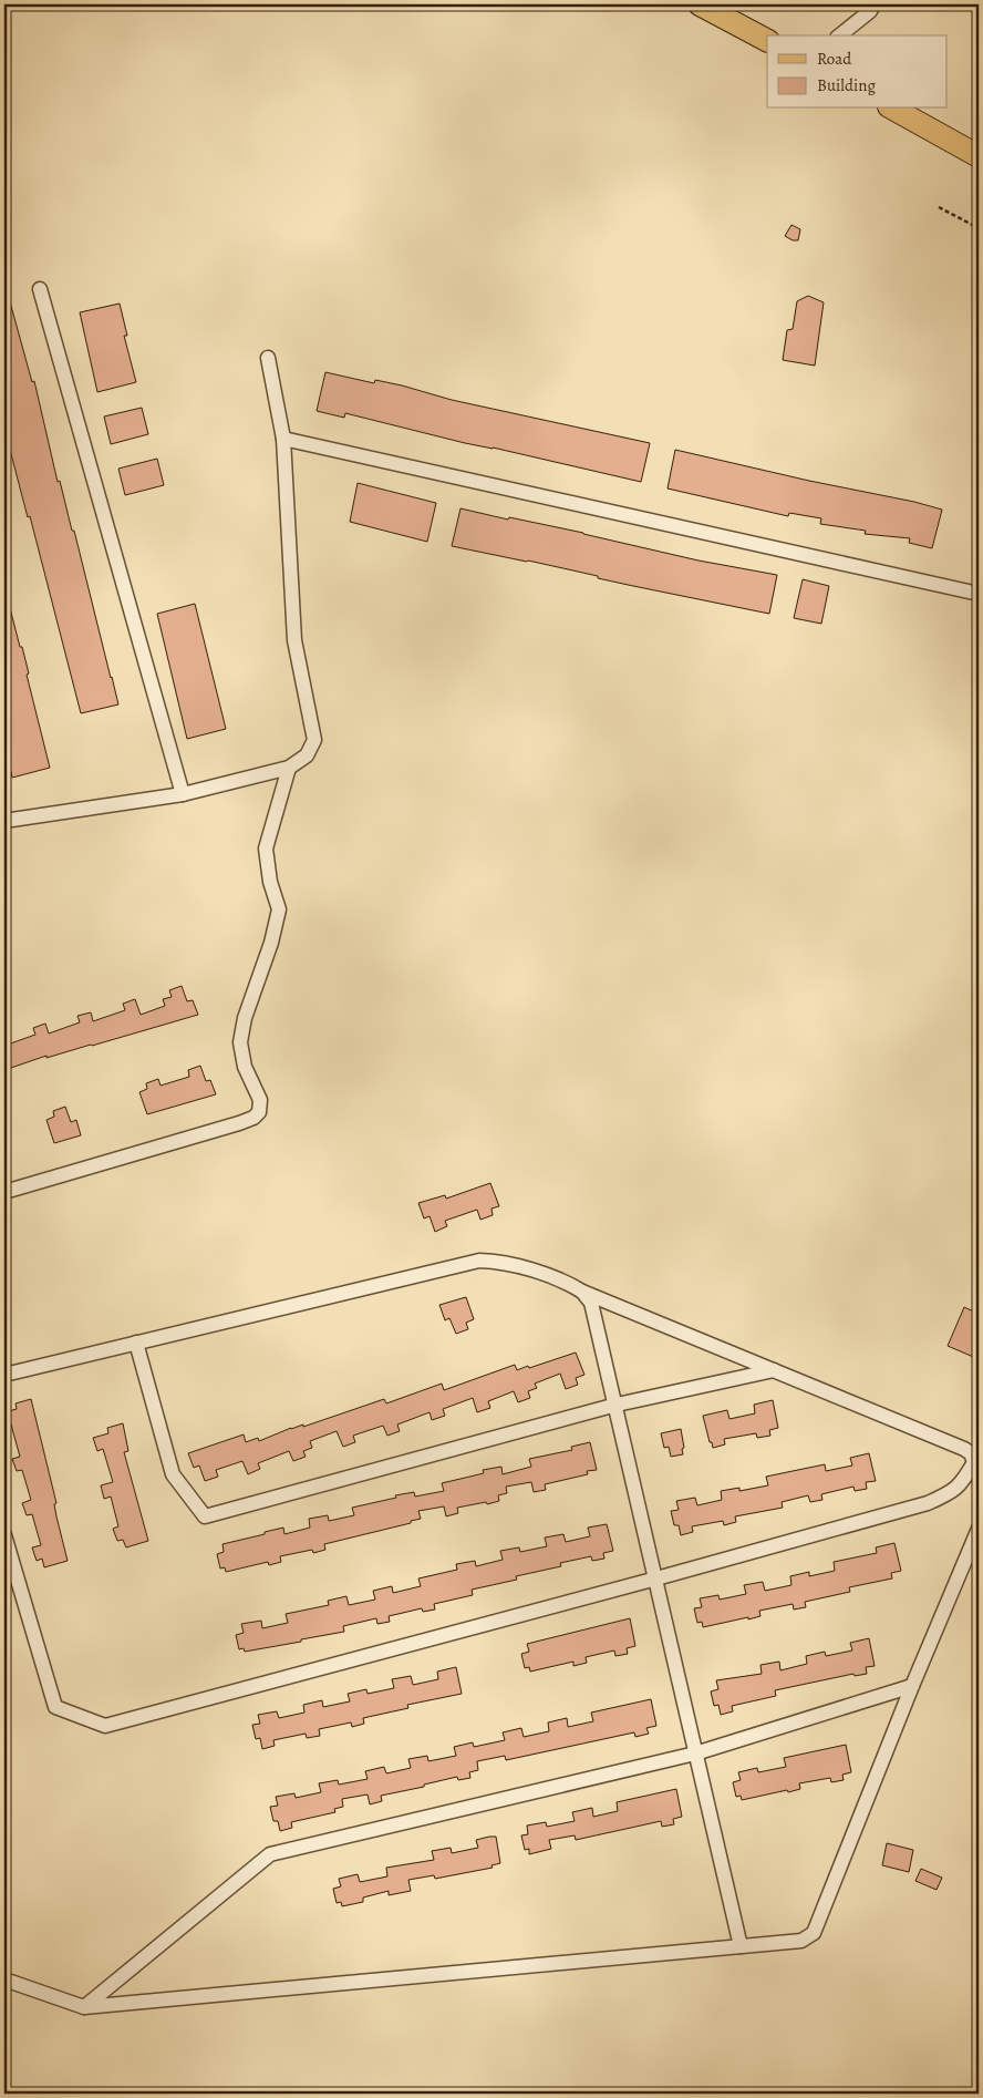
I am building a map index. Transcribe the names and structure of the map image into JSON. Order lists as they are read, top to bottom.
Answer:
{
  "legend": ["Road", "Building"]
}
